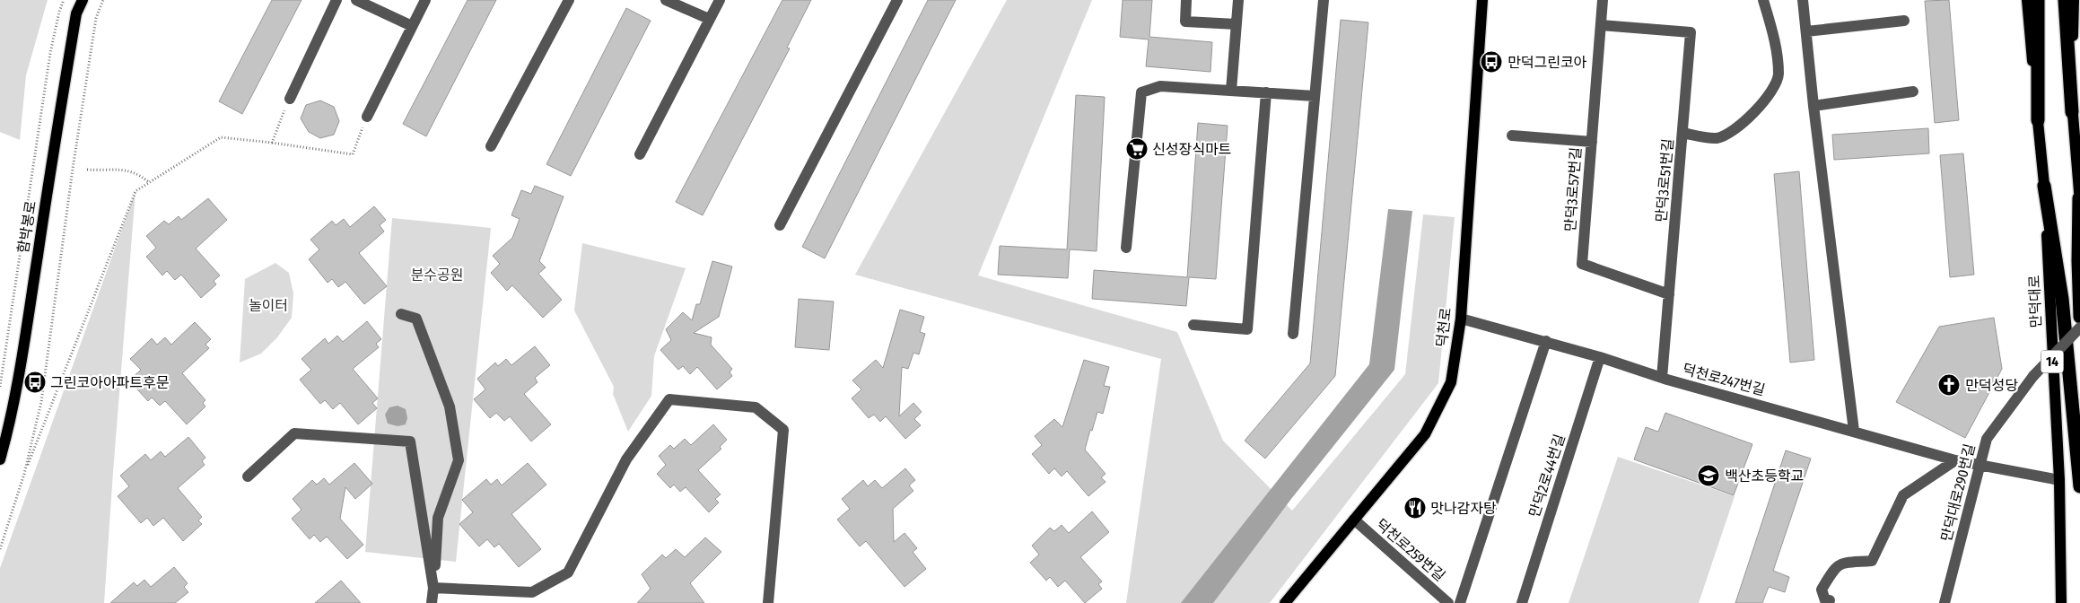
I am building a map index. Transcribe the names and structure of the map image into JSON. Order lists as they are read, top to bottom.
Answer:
{
  "streets": {
    "main road": [
      "함박봉로",
      "만덕대로",
      "덕천로",
      "14"
    ],
    "street": [
      "만덕3로51번길",
      "만덕3로57번길",
      "덕천로247번길",
      "만덕2로44번길",
      "만덕대로290번길",
      "덕천로259번길"
    ]
  },
  "crossings": [
    ["만덕3로51번길", "만덕3로57번길"],
    ["만덕3로51번길", "덕천로247번길"],
    ["만덕대로", "덕천로247번길"],
    ["덕천로", "덕천로247번길"],
    ["덕천로", "덕천로259번길"],
    ["덕천로247번길", "만덕2로44번길"],
    ["덕천로247번길", "만덕대로290번길"]
  ],
  "parks": ["분수공원", "놀이터"],
  "places": {
    "bus stop": ["만덕그린코아", "그린코아아파트후문"],
    "supermarket": ["신성장식마트"],
    "church": ["만덕성당"],
    "school or university": ["백산초등학교"],
    "restaurant": ["맛나감자탕"]
  }
}
